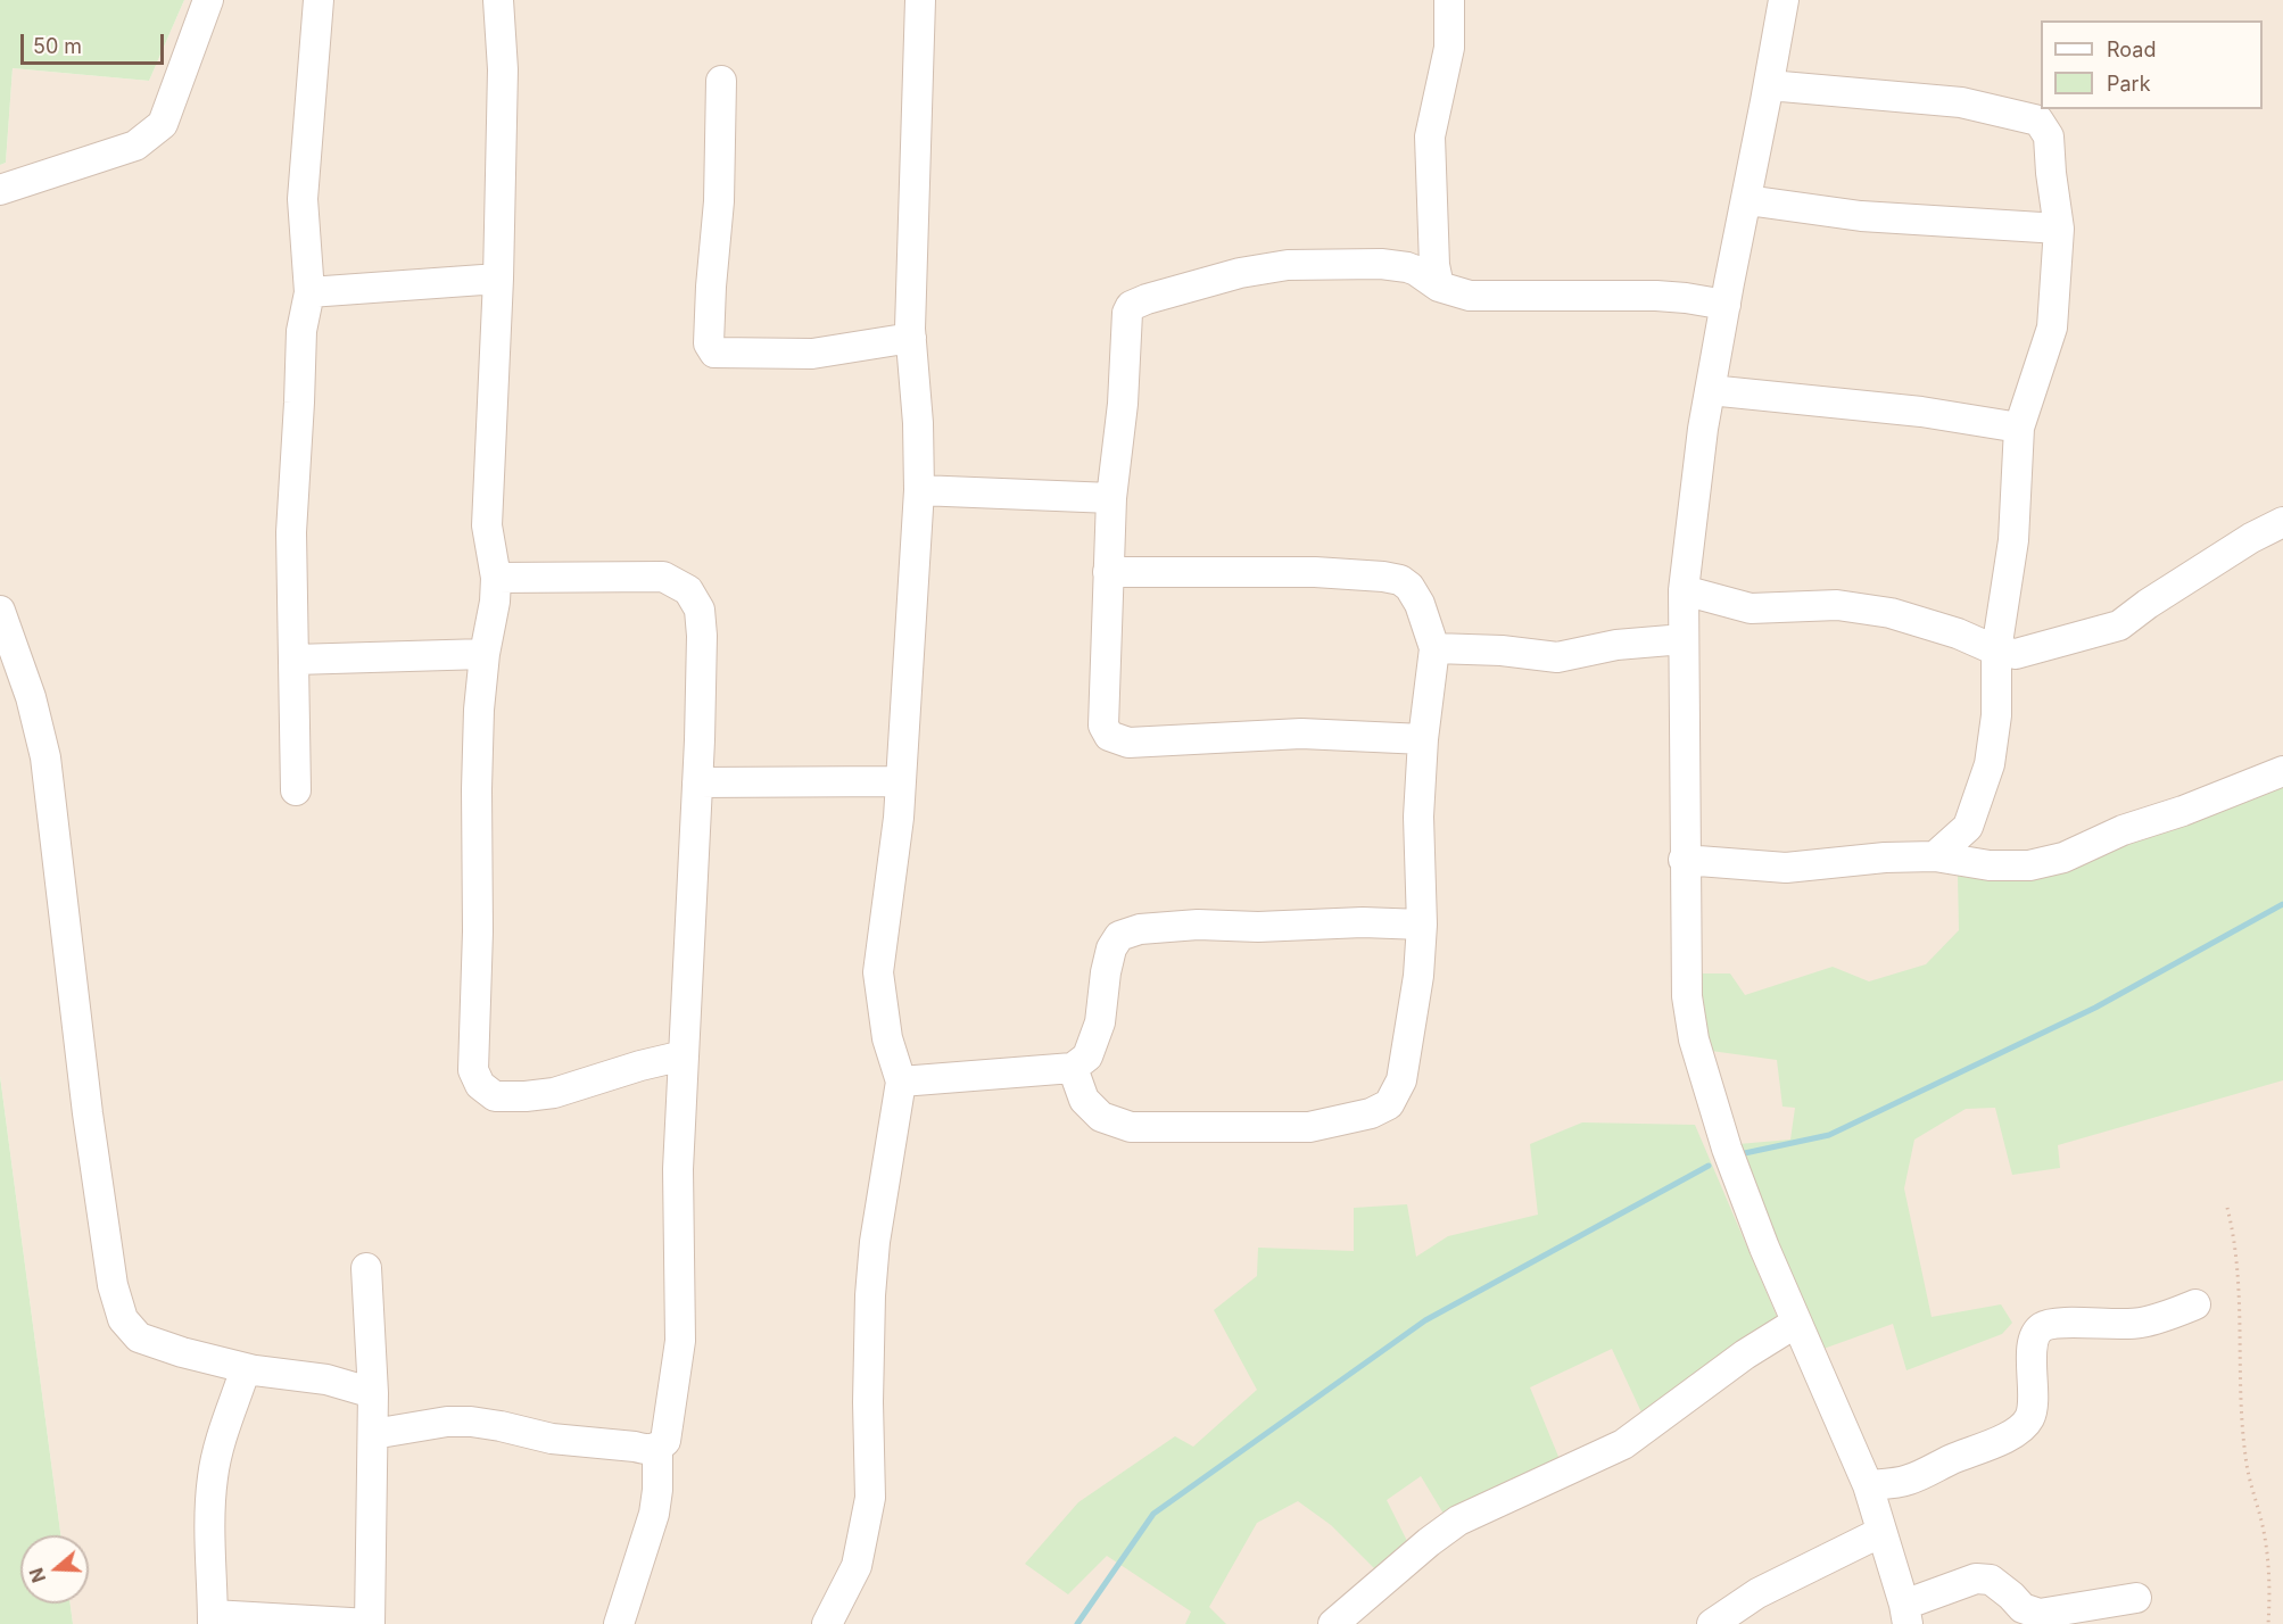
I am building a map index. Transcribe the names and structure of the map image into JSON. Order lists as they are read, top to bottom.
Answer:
{
  "legend": ["Road", "Park"],
  "scale_bar": "50 m",
  "north": "left"
}
